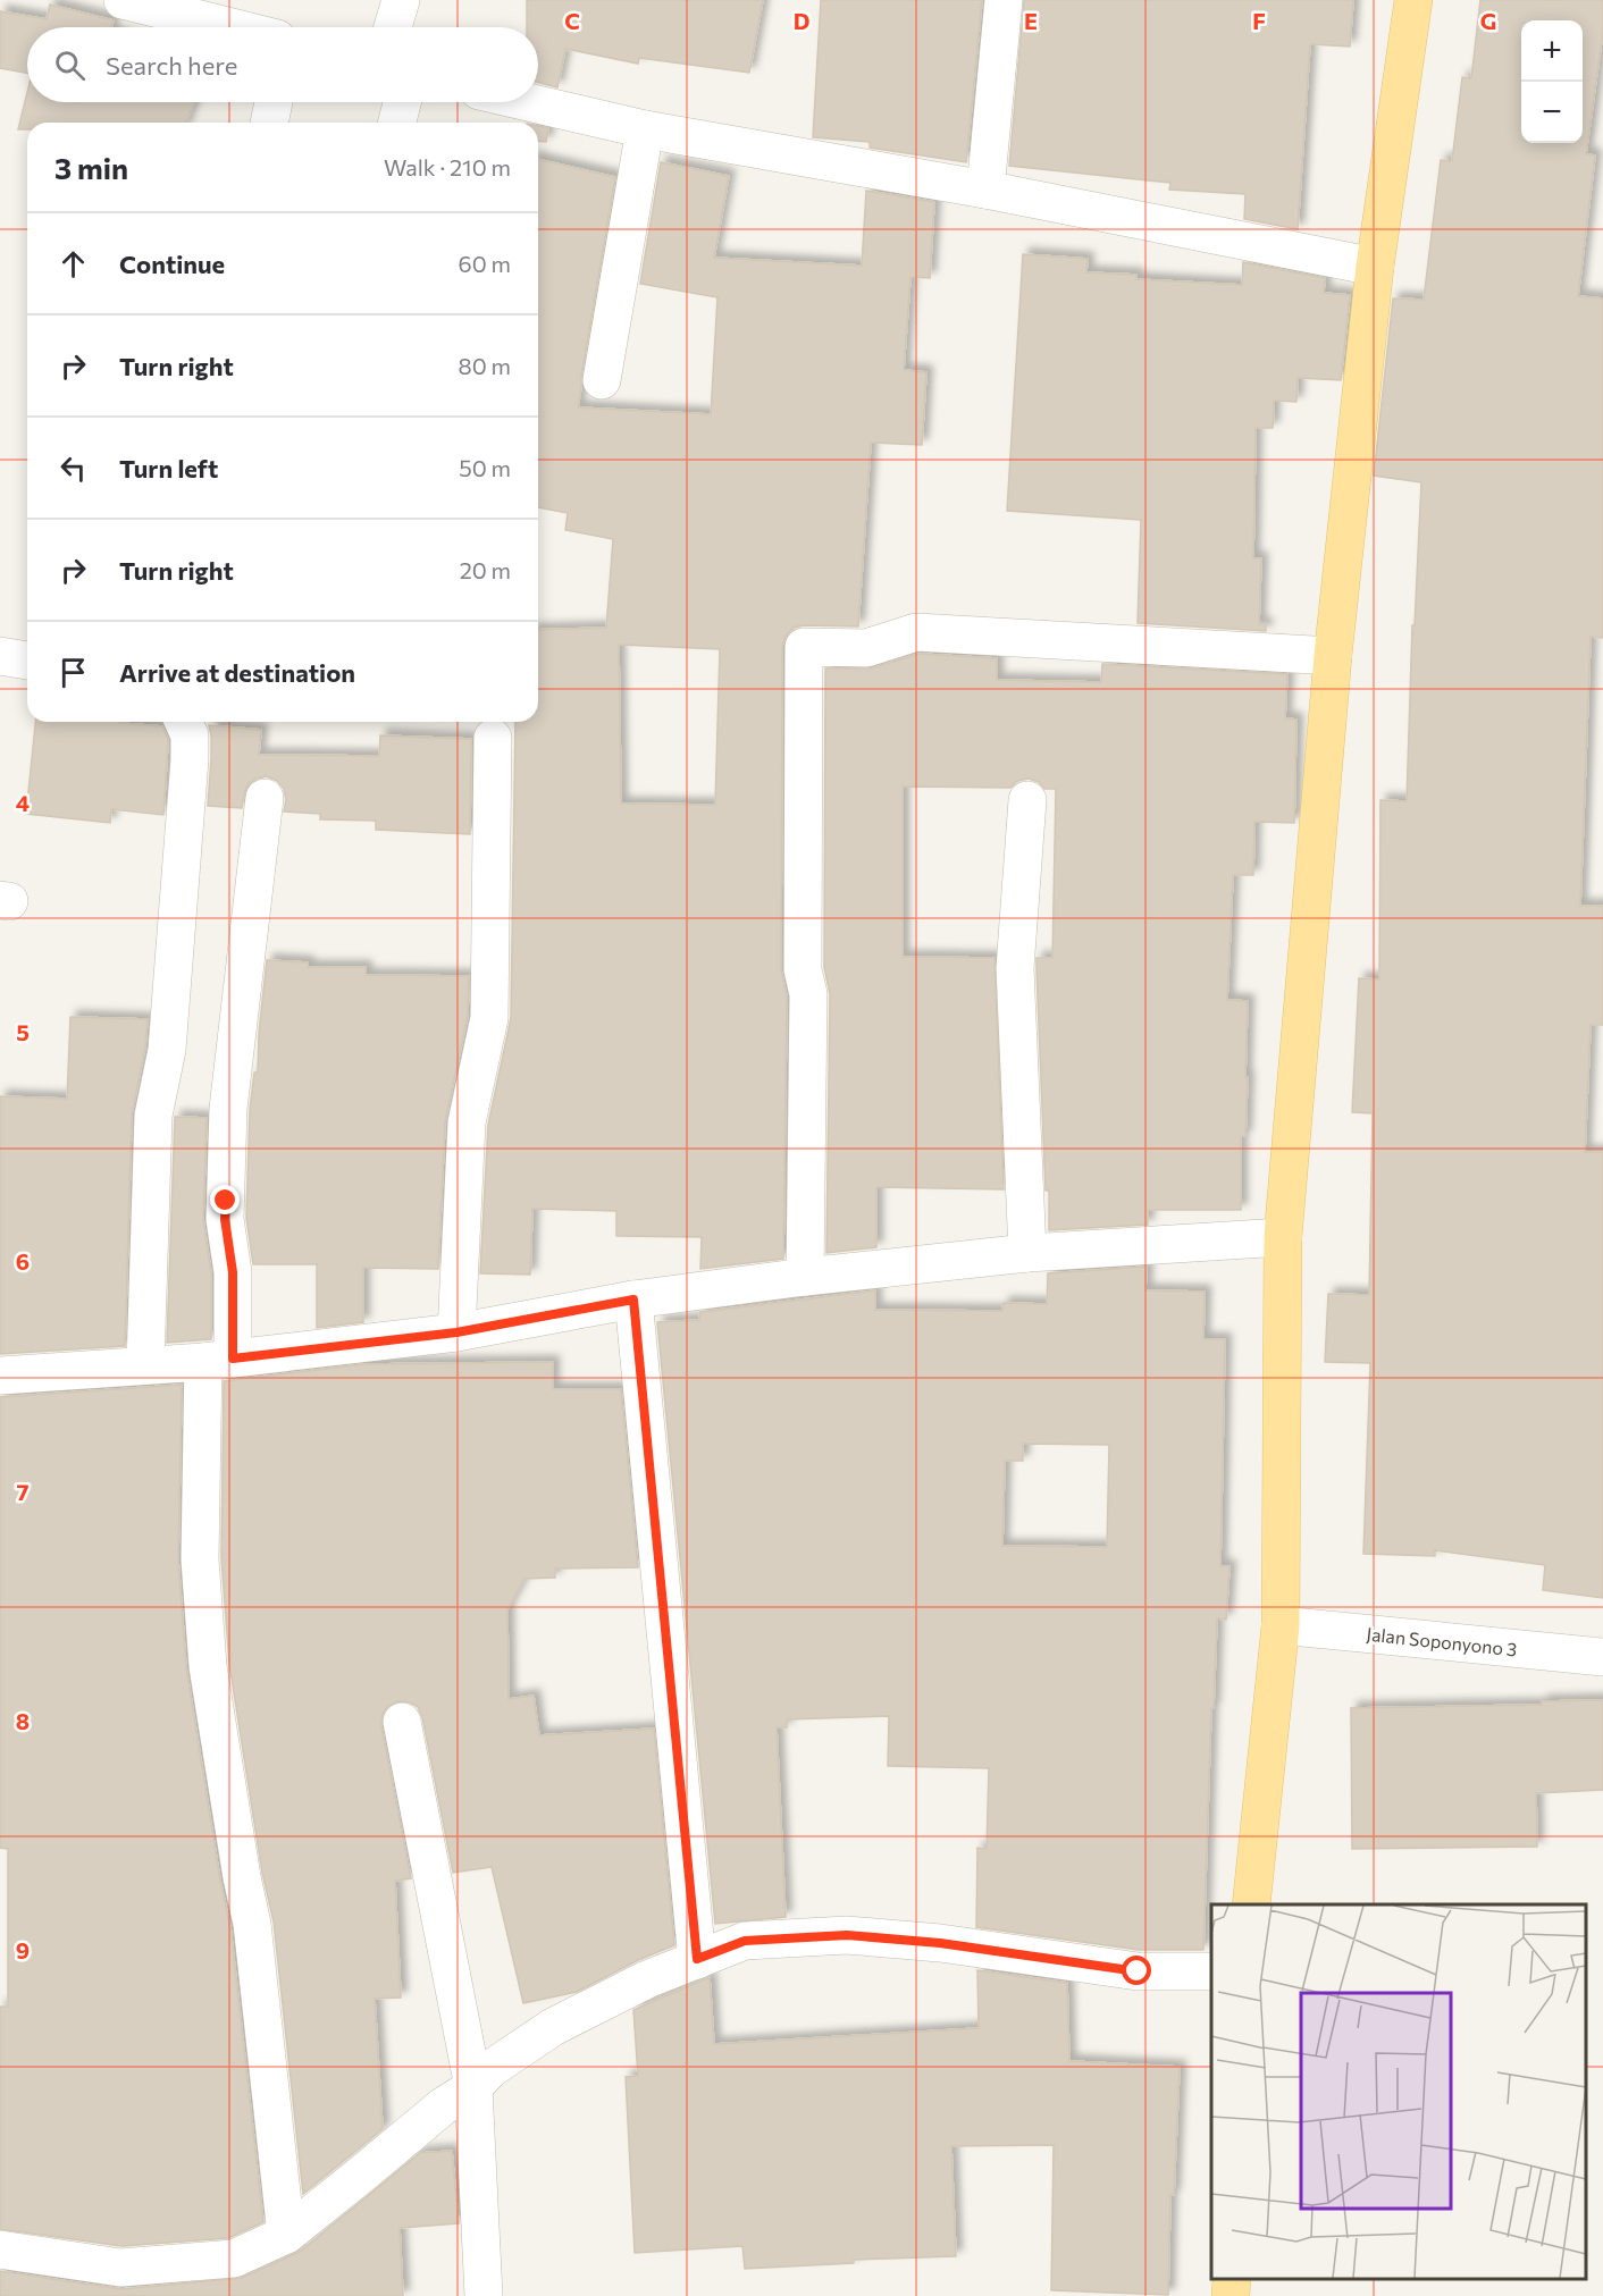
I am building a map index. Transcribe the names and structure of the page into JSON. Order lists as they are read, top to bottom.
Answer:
{
  "streets": {
    "street": ["Jalan Soponyono 3"]
  },
  "page": {
    "map_buttons": ["+", "−"],
    "search": "Search here",
    "heading": ["3 min", "Walk · 210 m"],
    "list": [
      ["Continue", "60 m"],
      ["Turn right", "80 m"],
      ["Turn left", "50 m"],
      ["Turn right", "20 m"],
      "Arrive at destination"
    ]
  },
  "grid": {
    "columns": [
      "C",
      "D",
      "E",
      "F",
      "G"
    ],
    "rows": [
      "4",
      "5",
      "6",
      "7",
      "8",
      "9"
    ]
  }
}
